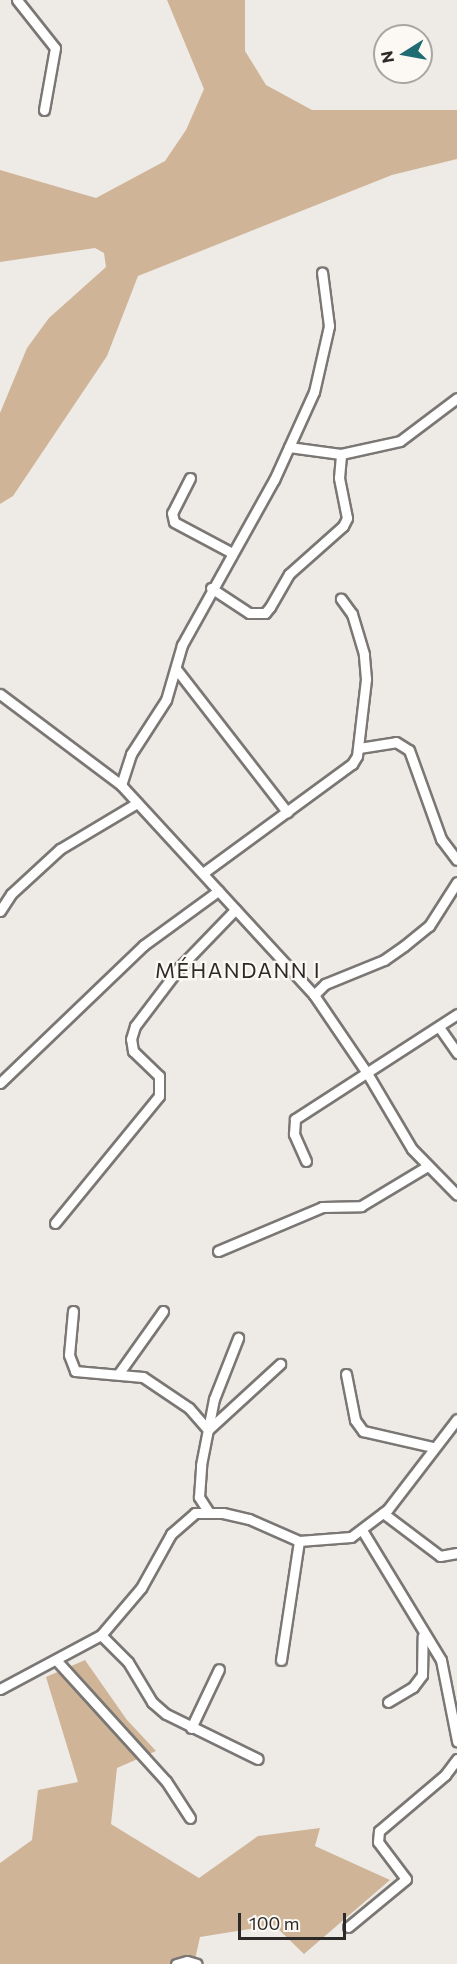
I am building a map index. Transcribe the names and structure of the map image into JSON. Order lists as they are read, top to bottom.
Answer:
{
  "districts": ["MÉHANDANN I"],
  "scale_bar": "100 m",
  "north": "left"
}
